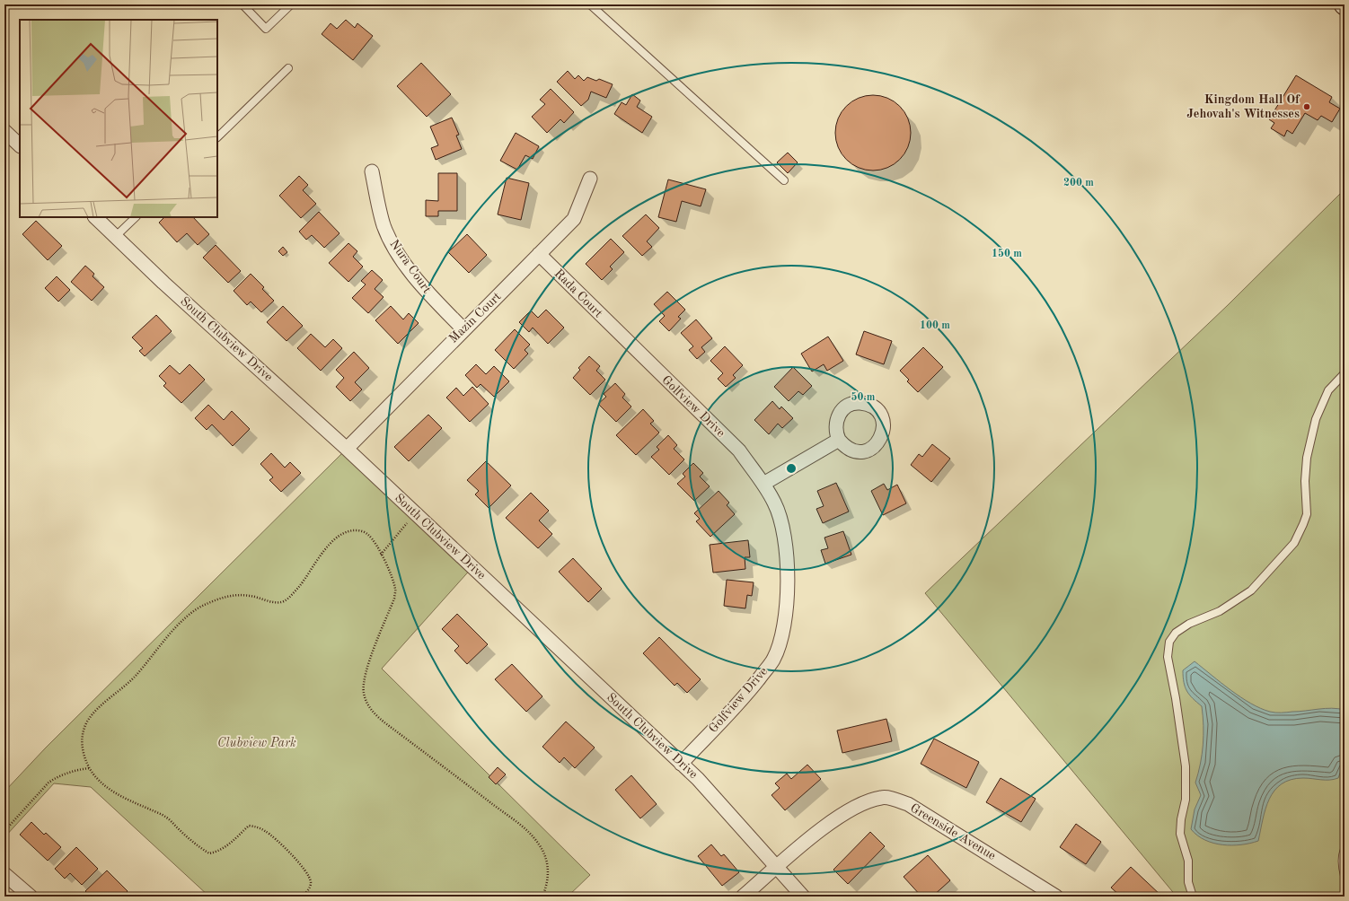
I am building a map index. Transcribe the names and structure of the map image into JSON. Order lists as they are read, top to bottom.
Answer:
{
  "streets": {
    "street": [
      "Nura Court",
      "Rada Court",
      "Mazin Court",
      "South Clubview Drive",
      "Golfview Drive",
      "Greenside Avenue"
    ]
  },
  "crossings": [
    ["Nura Court", "Mazin Court"],
    ["Rada Court", "Mazin Court"],
    ["Rada Court", "Golfview Drive"],
    ["Mazin Court", "South Clubview Drive"],
    ["South Clubview Drive", "Golfview Drive"],
    ["South Clubview Drive", "Greenside Avenue"]
  ],
  "parks": ["Clubview Park"],
  "places": ["Kingdom Hall Of Jehovah's Witnesses"],
  "rings": [
    "200 m",
    "150 m",
    "100 m",
    "50 m"
  ]
}
